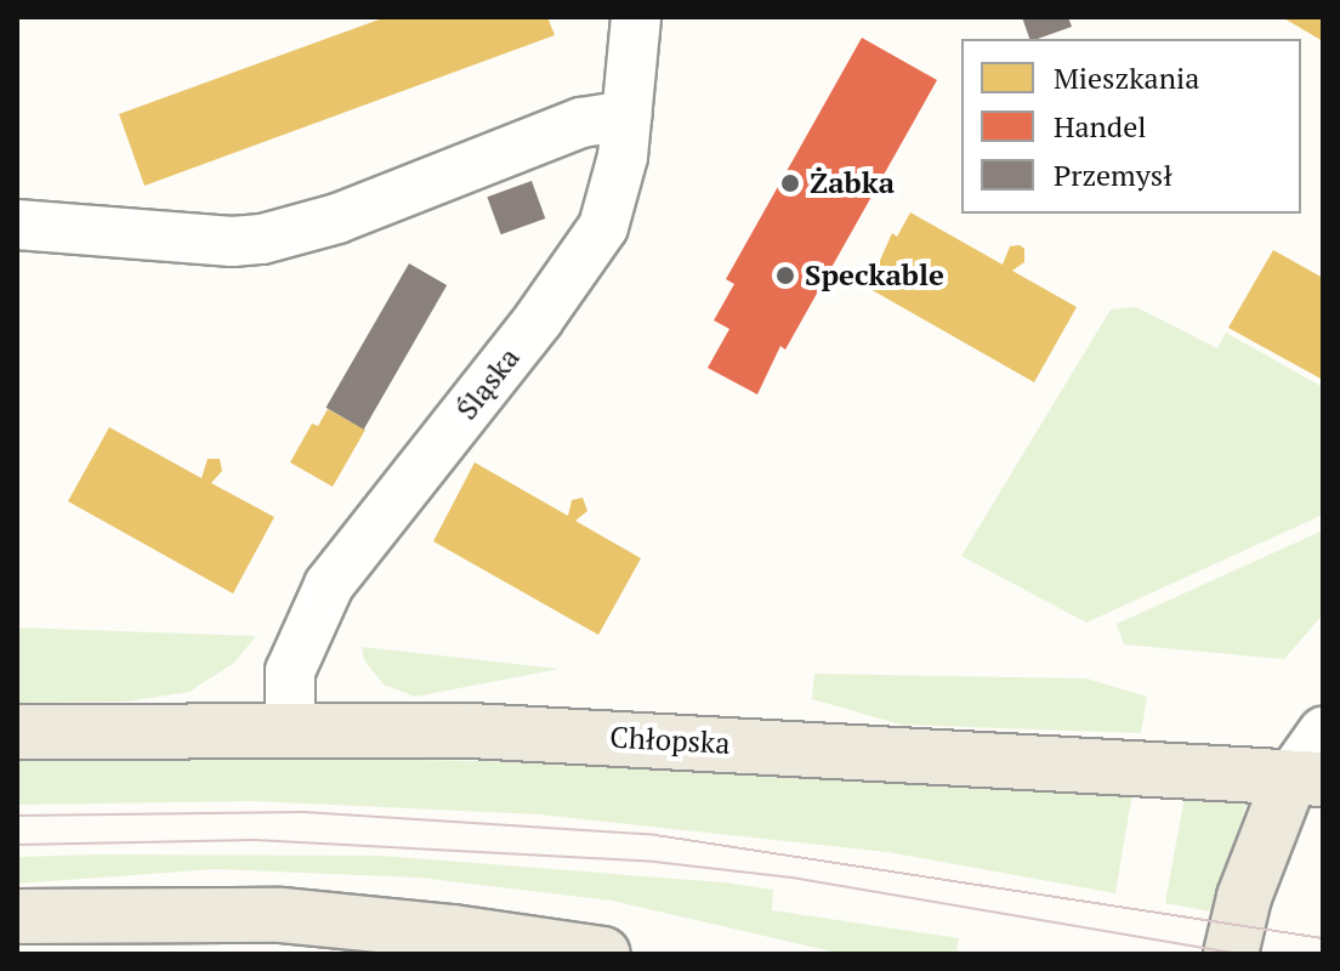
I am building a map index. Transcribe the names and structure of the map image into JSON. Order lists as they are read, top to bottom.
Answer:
{
  "streets": {
    "main road": ["Chłopska"],
    "street": ["Śląska"]
  },
  "crossings": [
    ["Śląska", "Chłopska"]
  ],
  "places": ["Żabka", "Speckable"],
  "legend": ["Mieszkania", "Handel", "Przemysł"]
}
